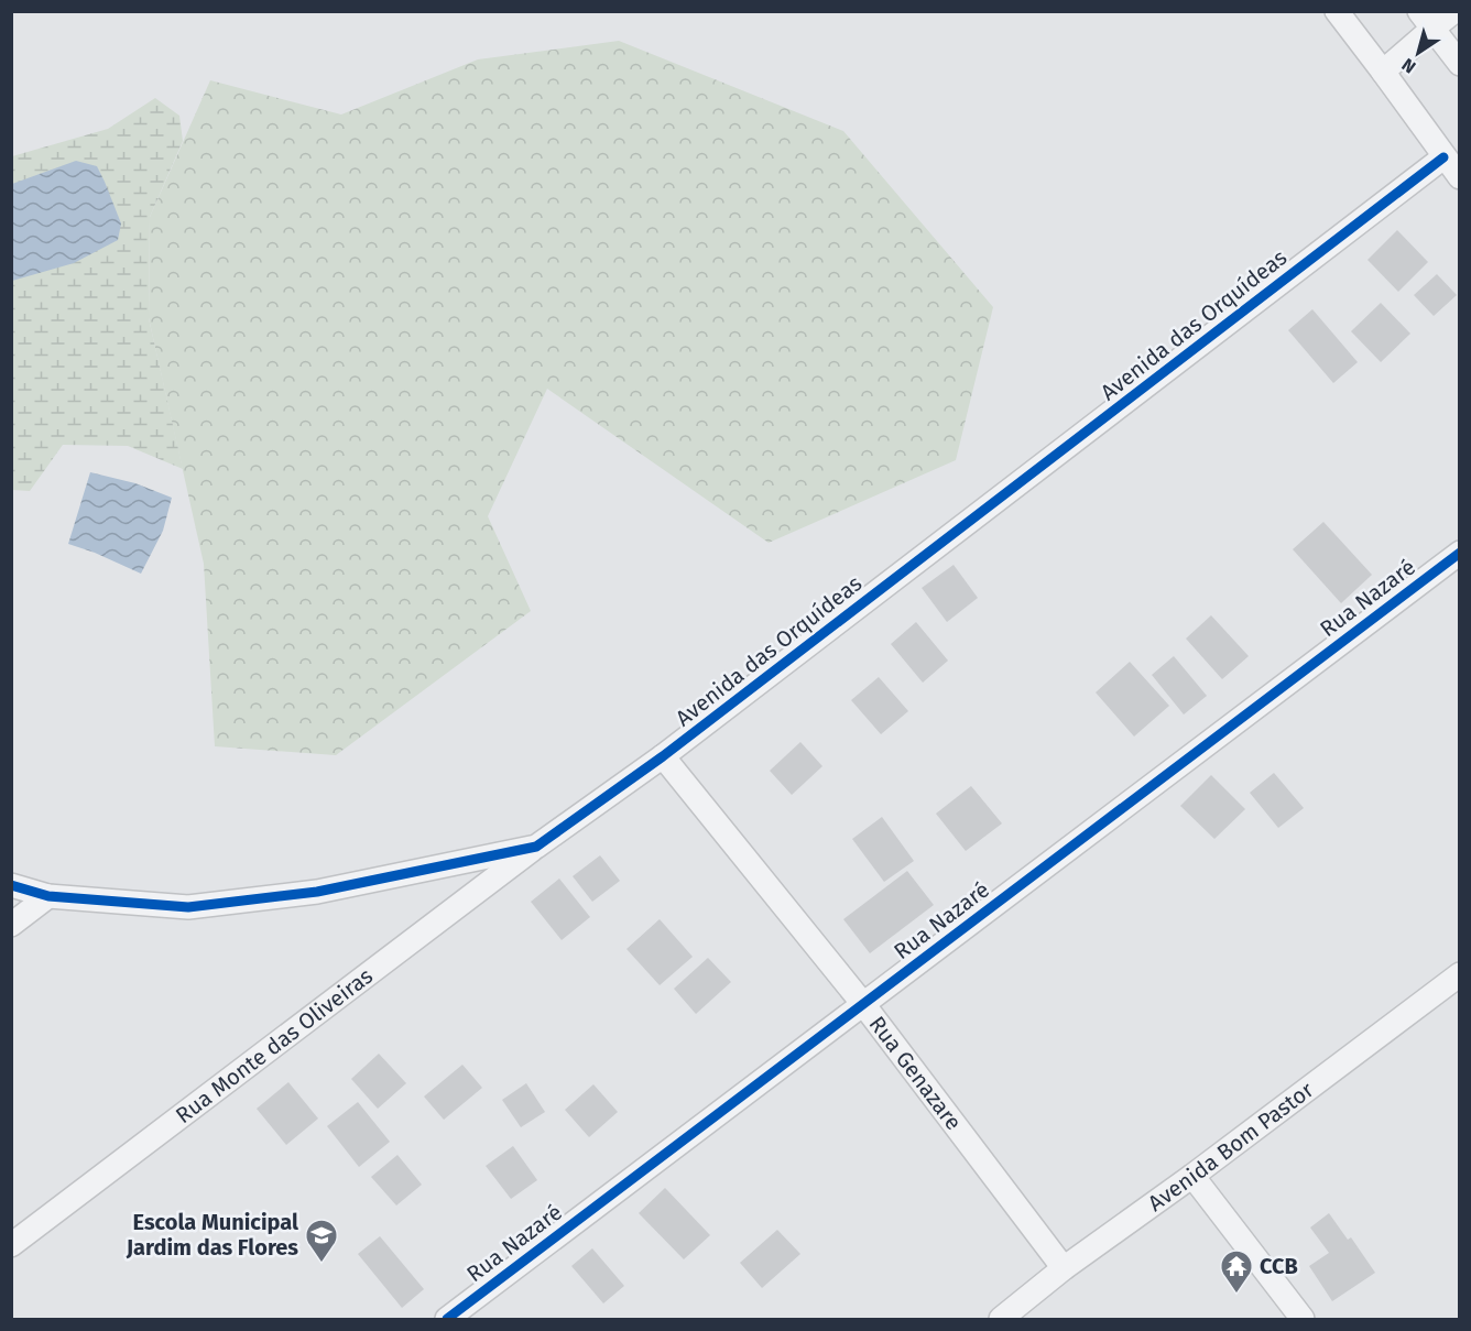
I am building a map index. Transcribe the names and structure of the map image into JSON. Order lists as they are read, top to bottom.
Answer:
{
  "streets": {
    "street": [
      "Avenida das Orquídeas",
      "Rua Nazaré",
      "Rua Monte das Oliveiras",
      "Rua Genazare",
      "Avenida Bom Pastor"
    ]
  },
  "crossings": [
    ["Avenida das Orquídeas", "Rua Monte das Oliveiras"],
    ["Avenida das Orquídeas", "Rua Genazare"],
    ["Rua Nazaré", "Rua Genazare"],
    ["Rua Genazare", "Avenida Bom Pastor"]
  ],
  "places": {
    "school or university": ["Escola Municipal Jardim das Flores"],
    "temple": ["CCB"]
  },
  "north": "bottom left"
}
